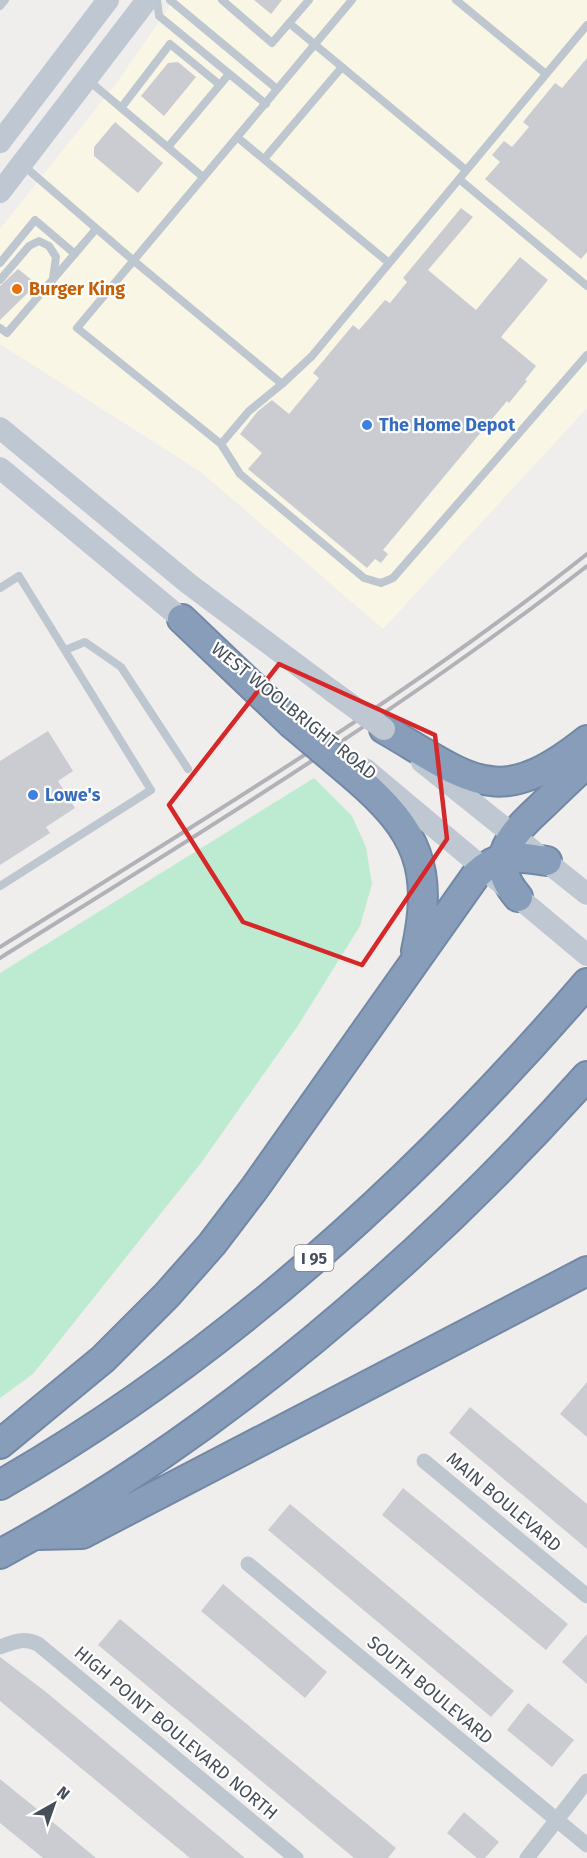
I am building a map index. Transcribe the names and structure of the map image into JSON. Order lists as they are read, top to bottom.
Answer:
{
  "streets": {
    "highway": ["I 95"],
    "main road": ["WEST WOOLBRIGHT ROAD"],
    "street": ["MAIN BOULEVARD", "SOUTH BOULEVARD", "HIGH POINT BOULEVARD NORTH"]
  },
  "places": ["Burger King", "The Home Depot", "Lowe's"],
  "north": "top right"
}
